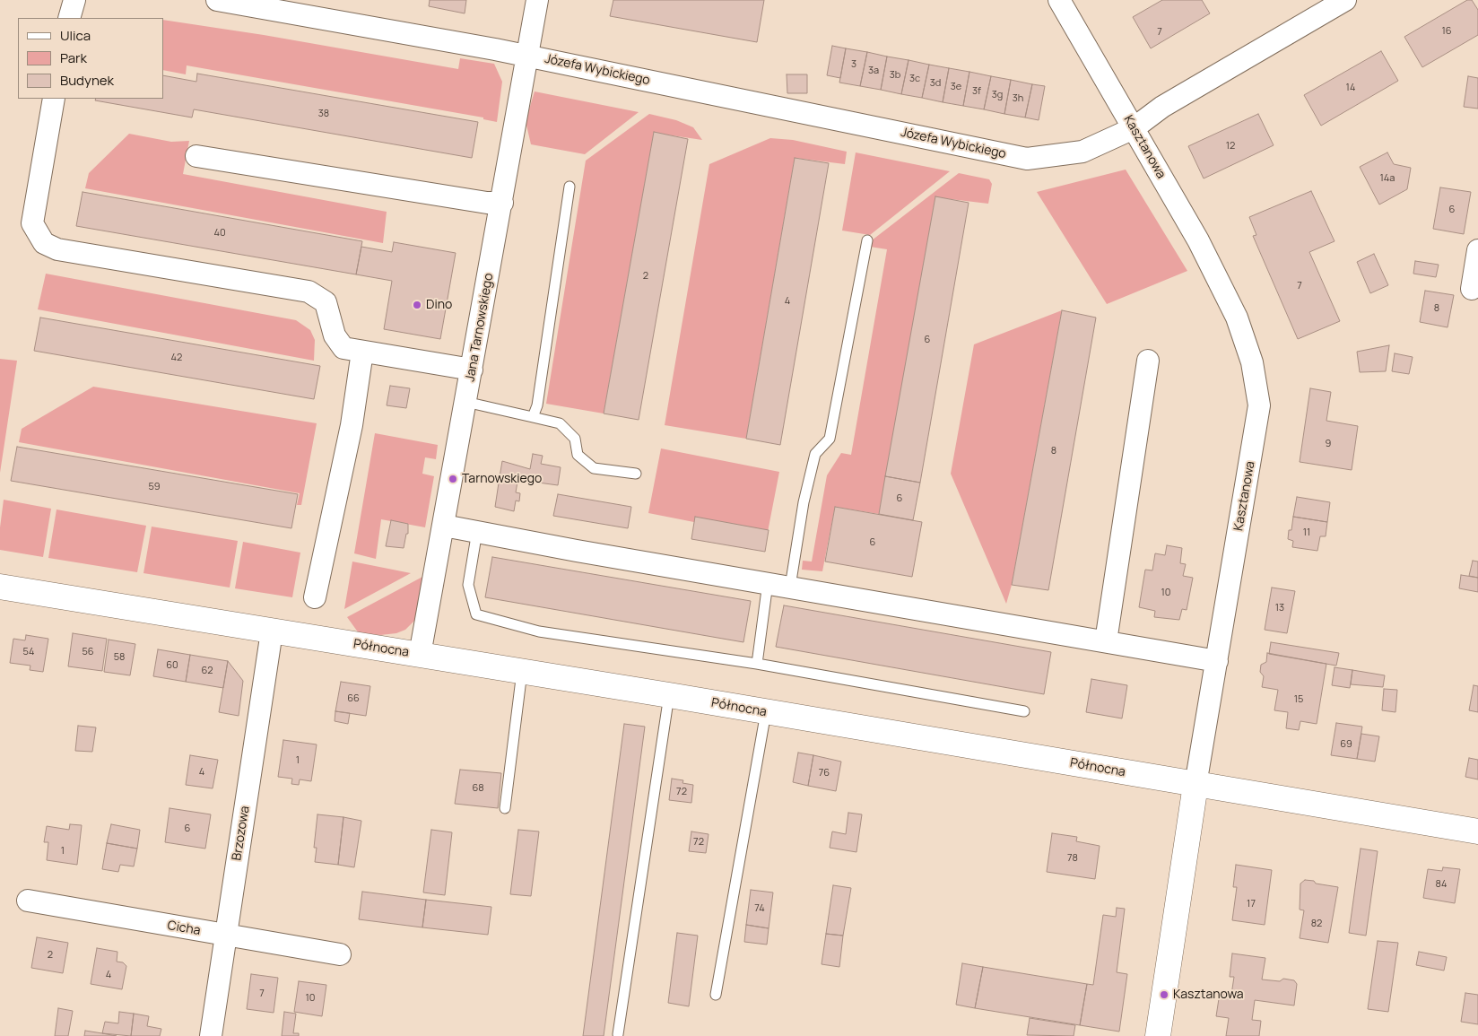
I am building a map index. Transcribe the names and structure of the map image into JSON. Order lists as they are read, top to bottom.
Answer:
{
  "streets": {
    "street": [
      "Józefa Wybickiego",
      "Kasztanowa",
      "Jana Tarnowskiego",
      "Północna",
      "Brzozowa",
      "Cicha"
    ]
  },
  "crossings": [
    ["Józefa Wybickiego", "Kasztanowa"],
    ["Józefa Wybickiego", "Jana Tarnowskiego"],
    ["Kasztanowa", "Północna"],
    ["Jana Tarnowskiego", "Północna"],
    ["Północna", "Brzozowa"],
    ["Brzozowa", "Cicha"]
  ],
  "places": ["Dino", "Tarnowskiego", "Kasztanowa"],
  "house_numbers": [
    "16",
    "7",
    "3",
    "3a",
    "3b",
    "3c",
    "3d",
    "3e",
    "14",
    "3f",
    "3g",
    "3h",
    "38",
    "12",
    "14a",
    "6",
    "40",
    "2",
    "7",
    "4",
    "8",
    "6",
    "42",
    "9",
    "8",
    "59",
    "6",
    "11",
    "6",
    "10",
    "13",
    "54",
    "56",
    "58",
    "60",
    "62",
    "66",
    "15",
    "69",
    "1",
    "4",
    "76",
    "68",
    "72",
    "6",
    "72",
    "1",
    "78",
    "84",
    "17",
    "74",
    "82",
    "2",
    "4",
    "7",
    "10"
  ],
  "legend": ["Ulica", "Park", "Budynek"]
}
